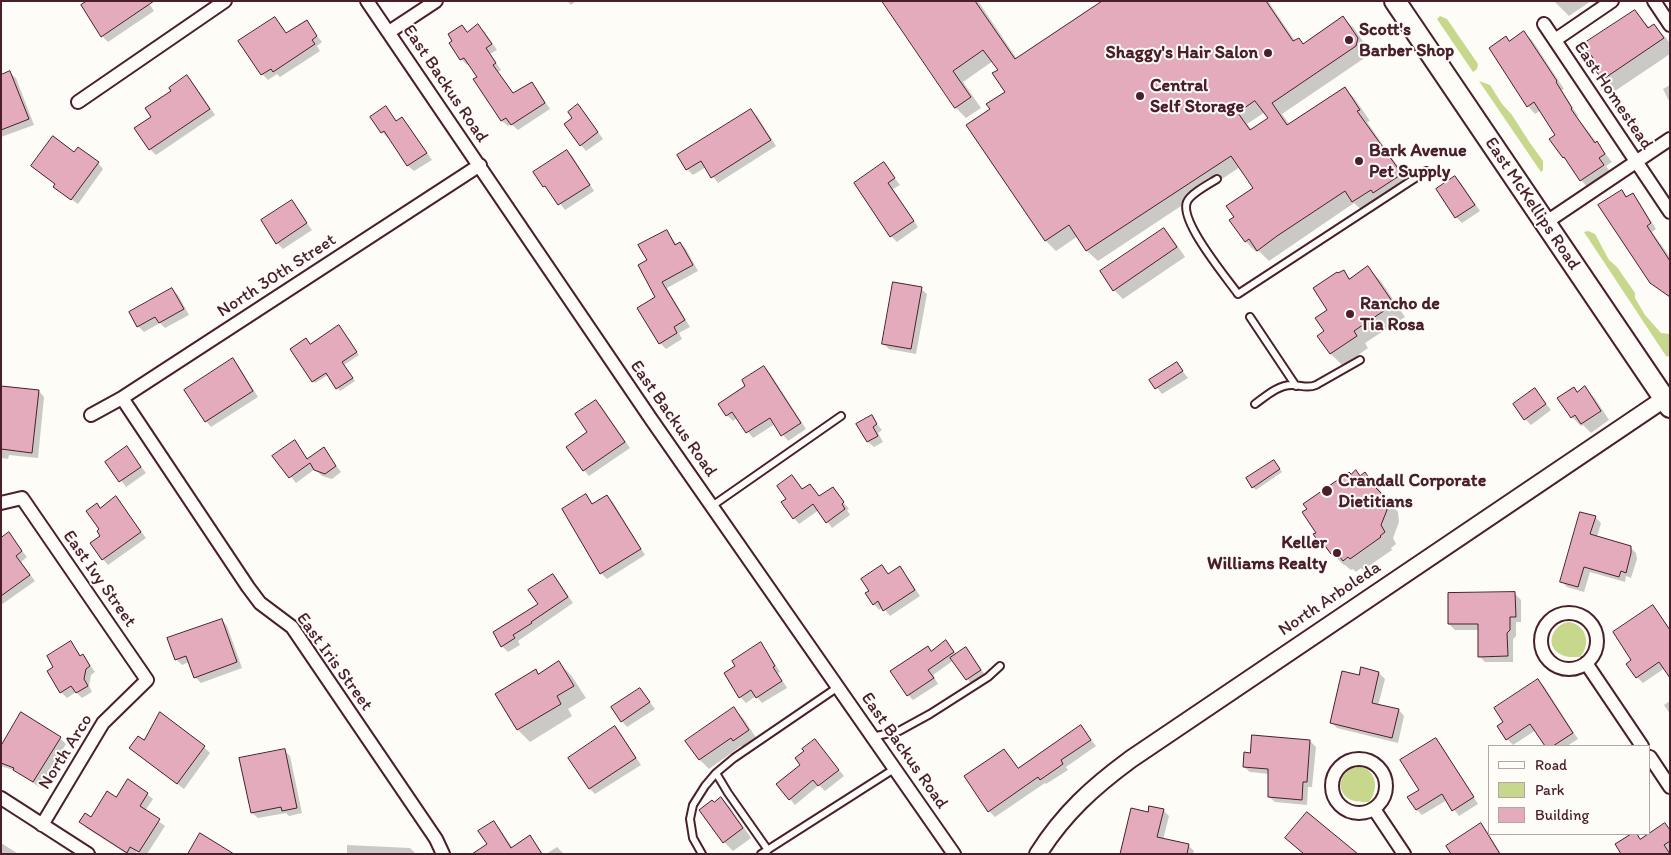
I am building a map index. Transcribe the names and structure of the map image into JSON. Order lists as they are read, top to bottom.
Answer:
{
  "streets": {
    "main road": ["East McKellips Road"],
    "street": [
      "East Backus Road",
      "East Homestead",
      "North 30th Street",
      "East Ivy Street",
      "North Arboleda",
      "East Iris Street",
      "North Arco"
    ]
  },
  "crossings": [
    ["East Backus Road", "North 30th Street"],
    ["East McKellips Road", "North Arboleda"],
    ["North 30th Street", "East Iris Street"],
    ["East Ivy Street", "North Arco"]
  ],
  "places": [
    "Scott's Barber Shop",
    "Shaggy's Hair Salon",
    "Central Self Storage",
    "Bark Avenue Pet Supply",
    "Rancho de Tia Rosa",
    "Crandall Corporate Dietitians",
    "Keller Williams Realty"
  ],
  "legend": ["Road", "Park", "Building"]
}
